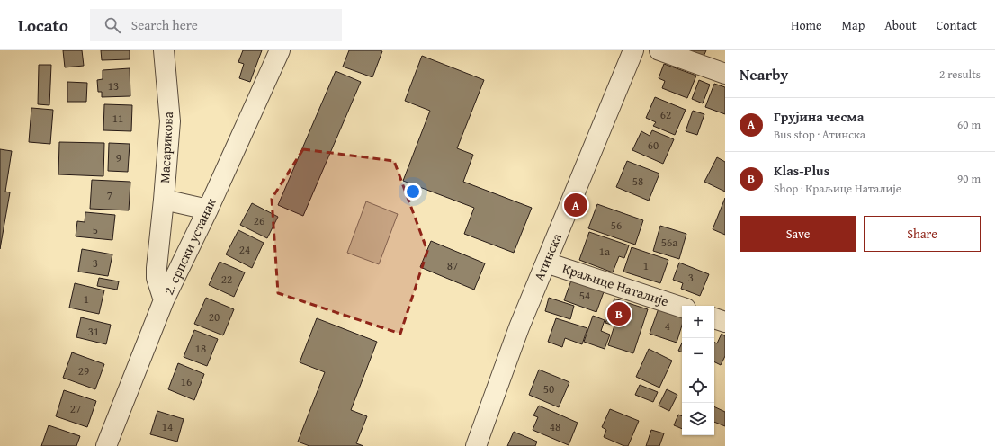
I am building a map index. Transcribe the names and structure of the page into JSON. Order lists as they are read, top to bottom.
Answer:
{
  "streets": {
    "street": [
      "Масарикова",
      "2. српски устанак",
      "Атинска",
      "Краљице Наталије"
    ]
  },
  "crossings": [
    ["Масарикова", "2. српски устанак"],
    ["Атинска", "Краљице Наталије"]
  ],
  "house_numbers": [
    "13",
    "62",
    "11",
    "60",
    "9",
    "58",
    "7",
    "26",
    "56",
    "5",
    "56a",
    "24",
    "1a",
    "3",
    "87",
    "1",
    "3",
    "22",
    "54",
    "1",
    "20",
    "4",
    "31",
    "18",
    "29",
    "16",
    "50",
    "27",
    "14",
    "48"
  ],
  "page": {
    "header": "Locato",
    "search": "Search here",
    "nav": [
      "Home",
      "Map",
      "About",
      "Contact"
    ],
    "heading": ["Nearby", "2 results"],
    "list": [
      {
        "mark": "A",
        "name": "Грујина чесма",
        "note": "Bus stop · Атинска",
        "value": "60 m"
      },
      {
        "mark": "B",
        "name": "Klas-Plus",
        "note": "Shop · Краљице Наталије",
        "value": "90 m"
      }
    ],
    "pins": ["A", "B"],
    "buttons": ["Save", "Share"],
    "map_buttons": ["+", "−"]
  }
}
